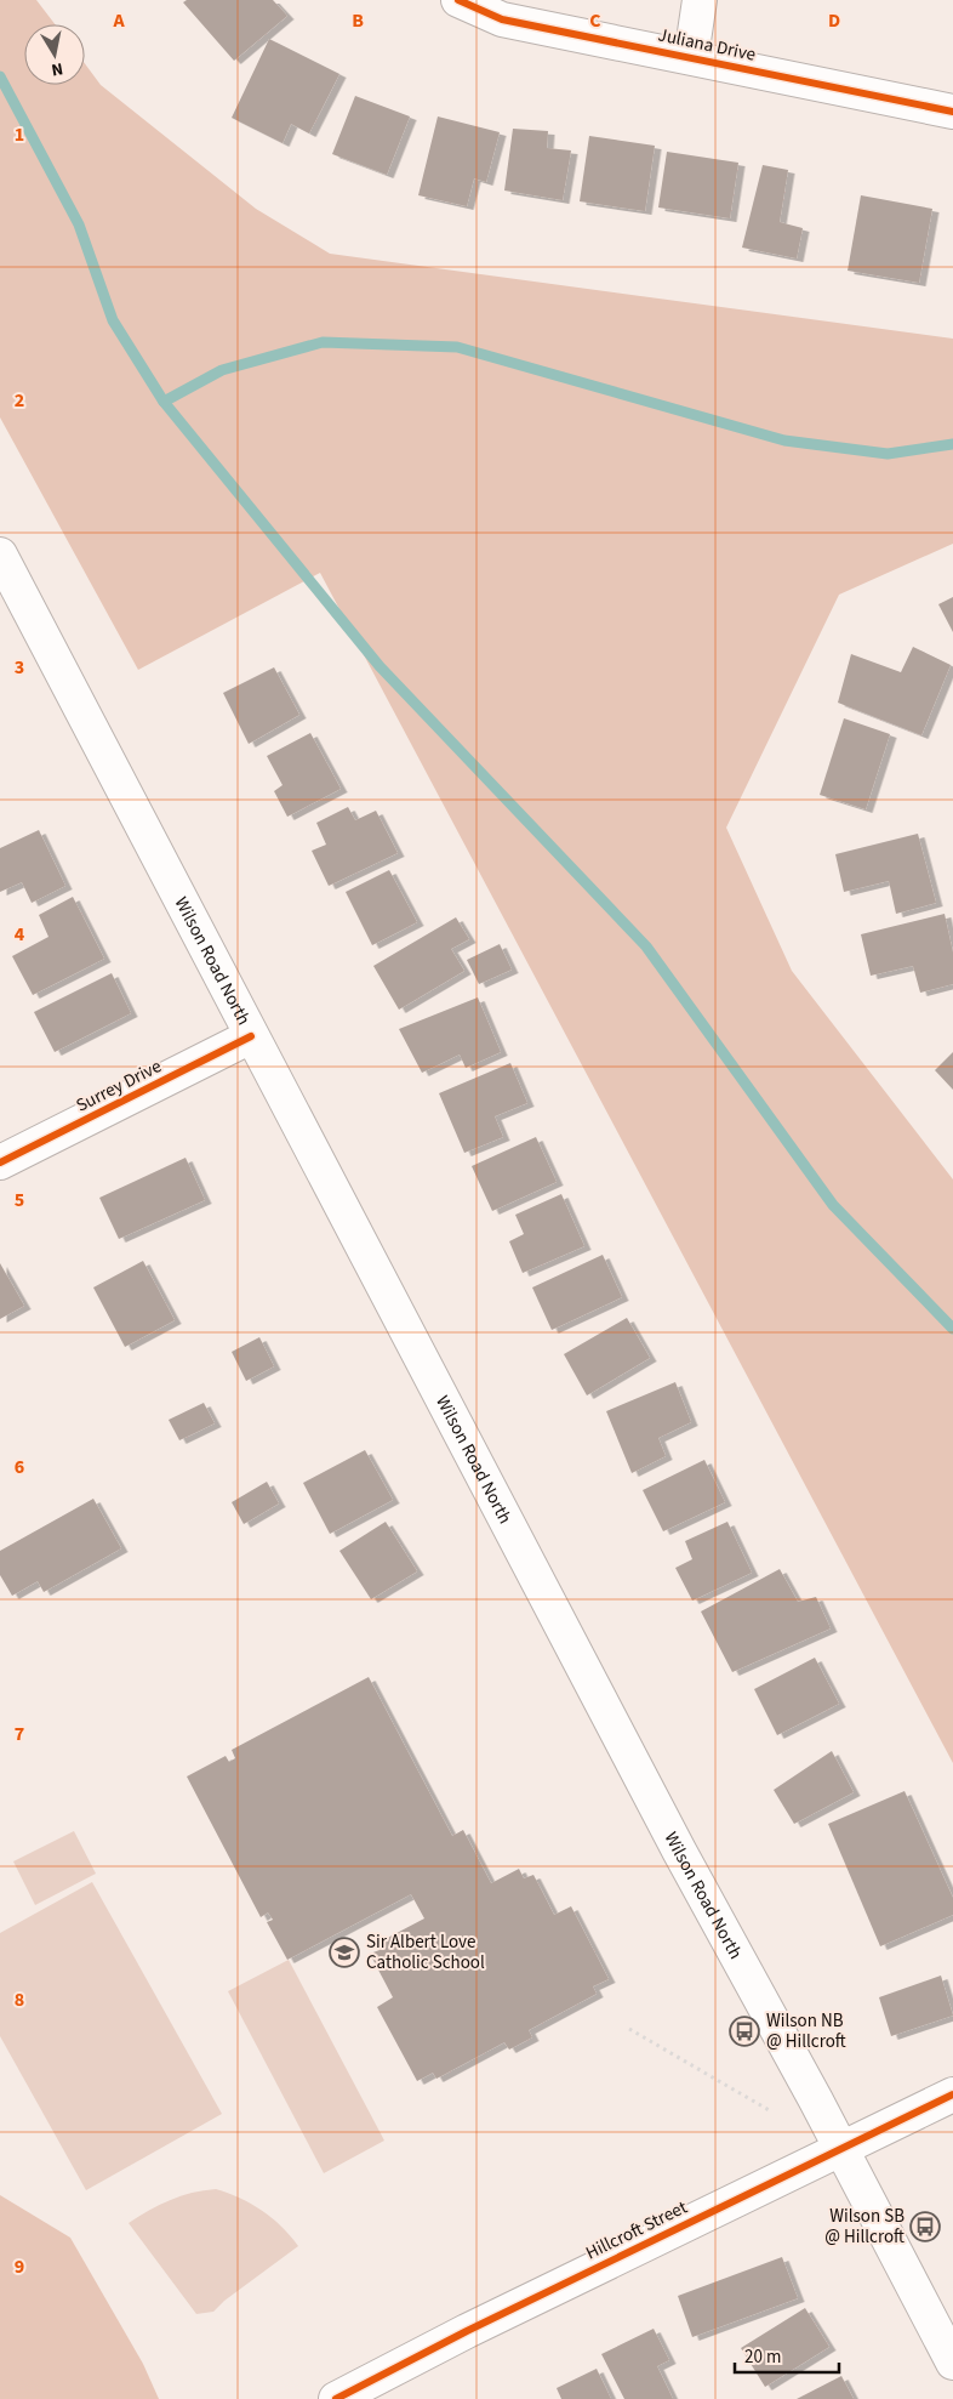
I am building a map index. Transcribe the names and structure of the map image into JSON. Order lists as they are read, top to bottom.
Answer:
{
  "streets": {
    "main road": [
      "Juliana Drive",
      "Wilson Road North",
      "Surrey Drive",
      "Hillcroft Street"
    ]
  },
  "crossings": [
    ["Wilson Road North", "Surrey Drive"],
    ["Wilson Road North", "Hillcroft Street"]
  ],
  "places": {
    "school or university": ["Sir Albert Love Catholic School"],
    "bus stop": ["Wilson NB @ Hillcroft", "Wilson SB @ Hillcroft"]
  },
  "scale_bar": "20 m",
  "north": "bottom",
  "grid": {
    "columns": [
      "A",
      "B",
      "C",
      "D"
    ],
    "rows": [
      "1",
      "2",
      "3",
      "4",
      "5",
      "6",
      "7",
      "8",
      "9"
    ]
  }
}
